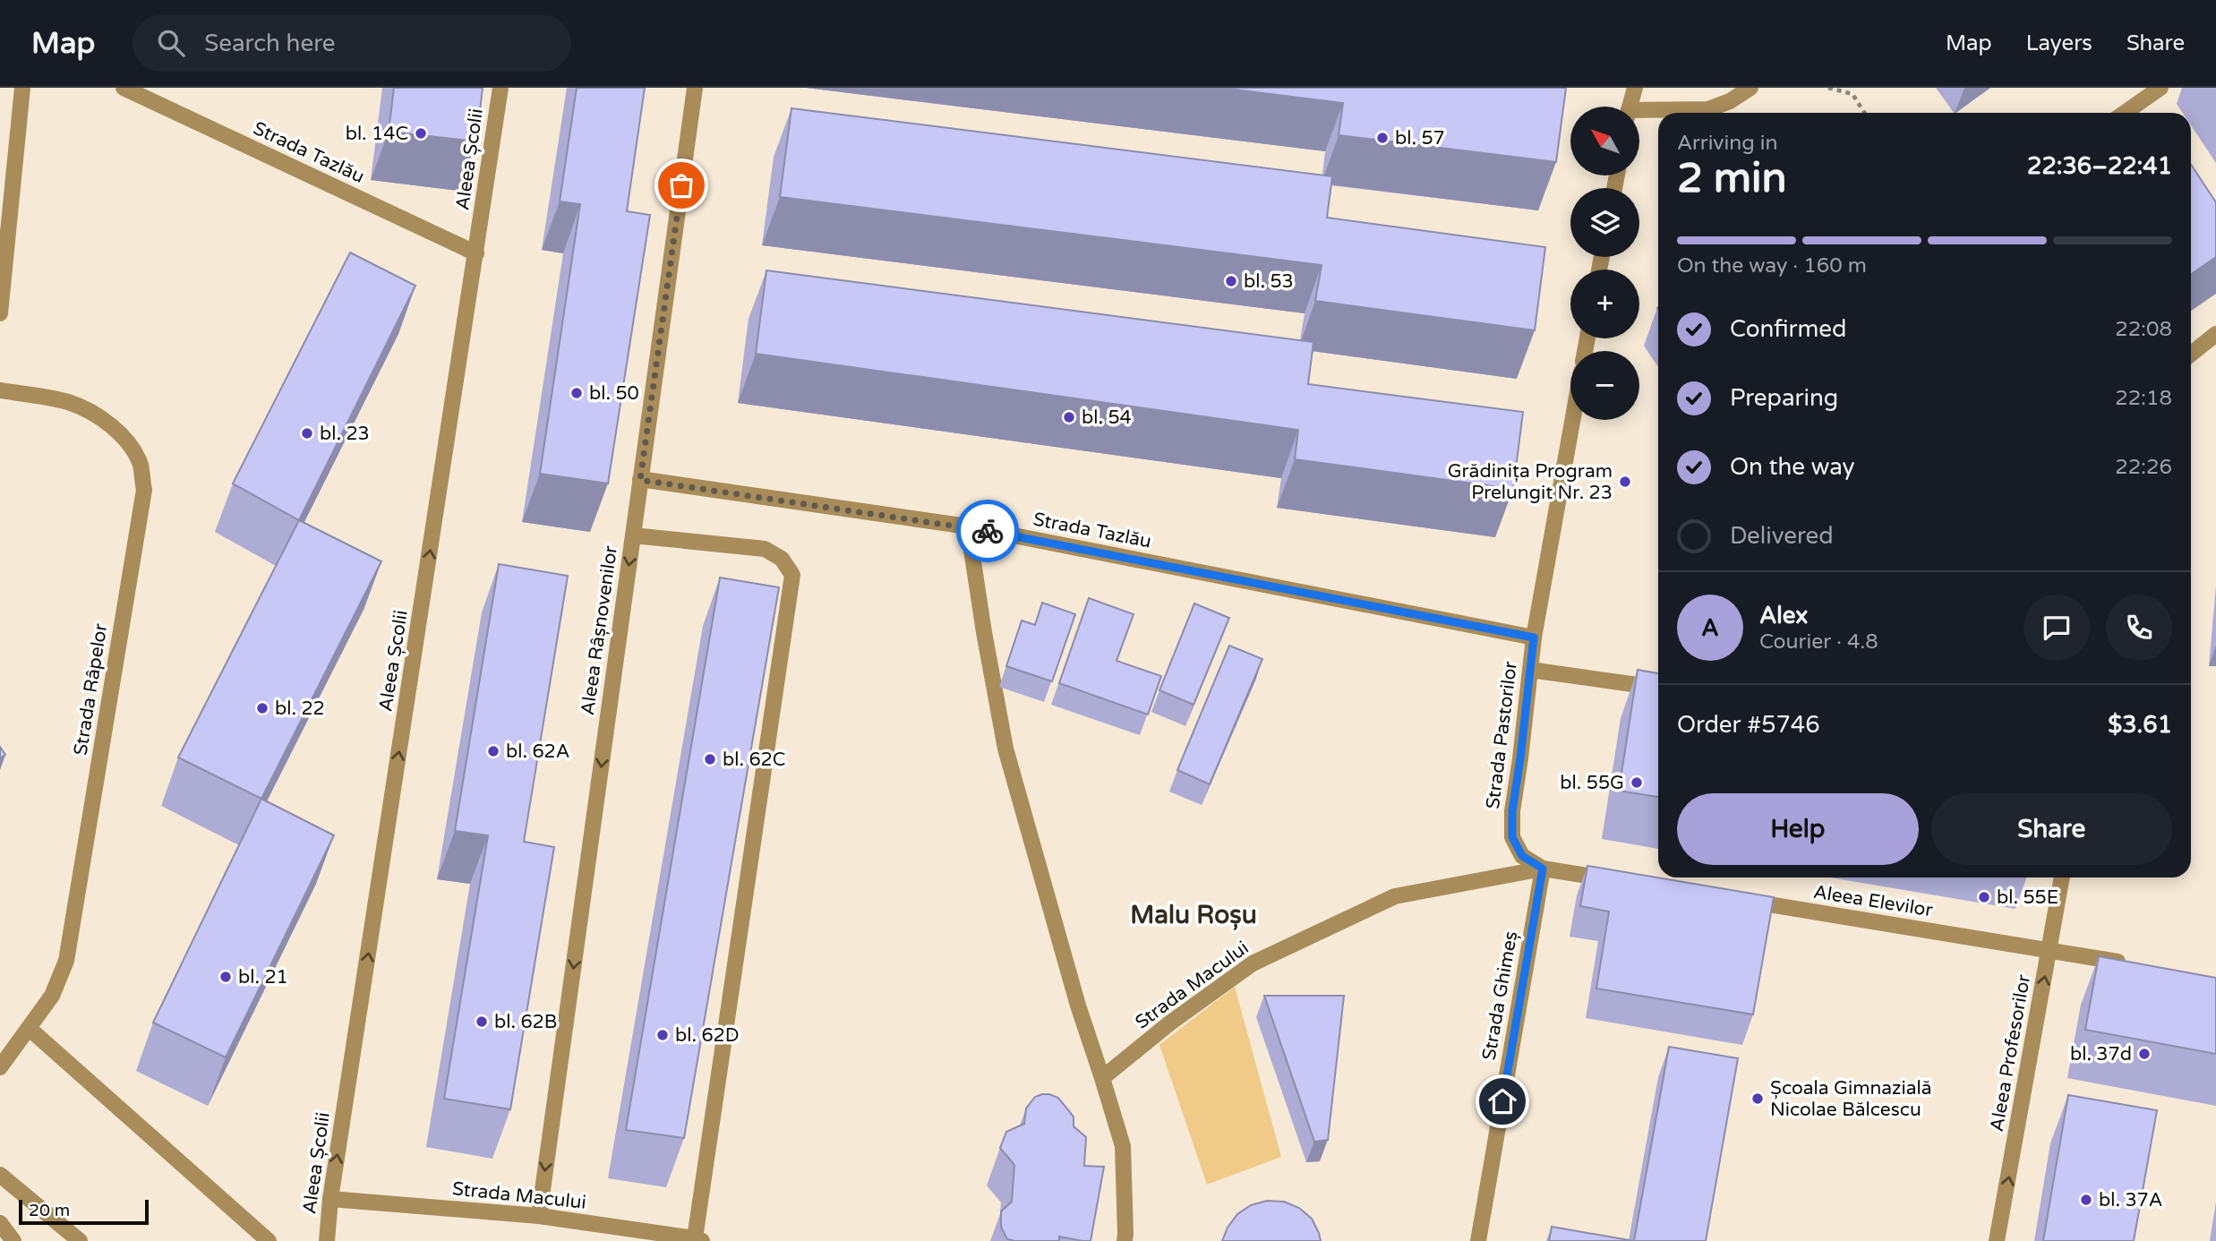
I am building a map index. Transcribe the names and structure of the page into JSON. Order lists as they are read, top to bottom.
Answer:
{
  "streets": {
    "street": [
      "Strada Tazlău",
      "Aleea Școlii",
      "Aleea Râșnovenilor",
      "Strada Râpelor",
      "Strada Pastorilor",
      "Aleea Elevilor",
      "Strada Macului",
      "Strada Ghimeș",
      "Aleea Profesorilor"
    ]
  },
  "crossings": [
    ["Strada Tazlău", "Aleea Școlii"],
    ["Strada Tazlău", "Aleea Râșnovenilor"],
    ["Strada Tazlău", "Strada Pastorilor"],
    ["Aleea Școlii", "Strada Macului"],
    ["Aleea Râșnovenilor", "Strada Macului"],
    ["Strada Pastorilor", "Strada Macului"],
    ["Strada Pastorilor", "Strada Ghimeș"],
    ["Aleea Elevilor", "Aleea Profesorilor"],
    ["Strada Macului", "Strada Ghimeș"]
  ],
  "one_way": ["Aleea Școlii", "Aleea Râșnovenilor", "Aleea Profesorilor"],
  "districts": ["Malu Roșu"],
  "places": [
    "bl. 14C",
    "bl. 57",
    "bl. 53",
    "bl. 50",
    "bl. 54",
    "bl. 23",
    "Grădinița Program Prelungit Nr. 23",
    "bl. 22",
    "bl. 62A",
    "bl. 62C",
    "bl. 55G",
    "bl. 55E",
    "bl. 21",
    "bl. 62B",
    "bl. 62D",
    "bl. 37d",
    "Școala Gimnazială Nicolae Bălcescu",
    "bl. 37A"
  ],
  "scale_bar": "20 m",
  "north": "top left",
  "page": {
    "header": "Map",
    "search": "Search here",
    "nav": ["Map", "Layers", "Share"],
    "map_buttons": ["+", "−"],
    "heading": ["2 min", "Arriving in", "22:36–22:41"],
    "panel": [
      "Alex",
      "Courier · 4.8",
      "Order #5746",
      "$3.61"
    ],
    "bar": "On the way · 160 m",
    "list": [
      ["Confirmed", "22:08"],
      ["Preparing", "22:18"],
      ["On the way", "22:26"],
      "Delivered"
    ],
    "round": "A",
    "buttons": ["Help", "Share"],
    "scale": "20 m"
  }
}
